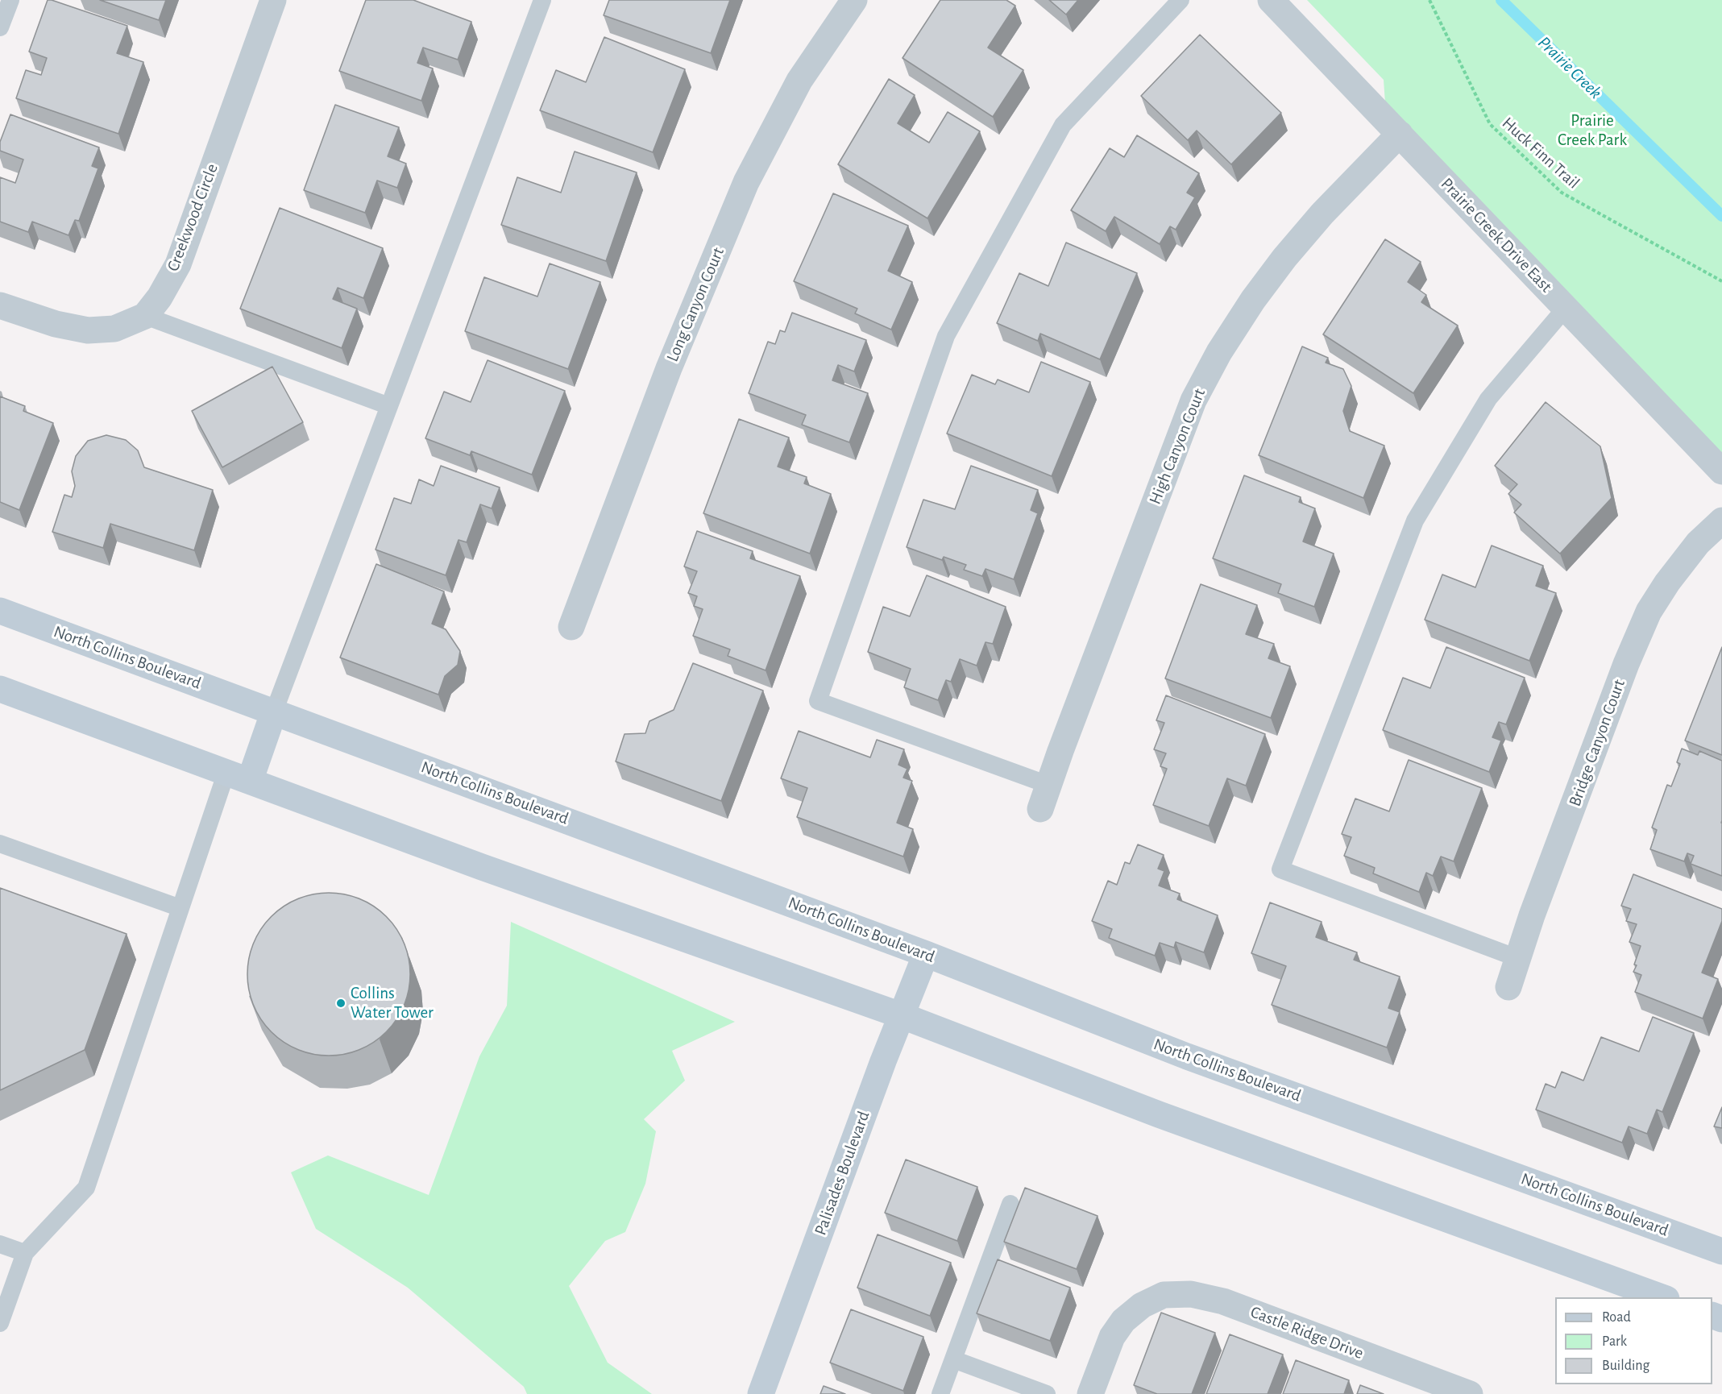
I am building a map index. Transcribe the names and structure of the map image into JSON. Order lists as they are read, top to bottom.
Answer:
{
  "streets": {
    "main road": ["North Collins Boulevard", "Palisades Boulevard"],
    "street": [
      "Creekwood Circle",
      "Prairie Creek Drive East",
      "Long Canyon Court",
      "High Canyon Court",
      "Bridge Canyon Court",
      "Castle Ridge Drive"
    ],
    "path": ["Huck Finn Trail"]
  },
  "crossings": [
    ["Prairie Creek Drive East", "High Canyon Court"],
    ["North Collins Boulevard", "Palisades Boulevard"]
  ],
  "water": ["Prairie Creek"],
  "parks": ["Prairie Creek Park"],
  "places": ["Collins Water Tower"],
  "legend": ["Road", "Park", "Building"]
}
